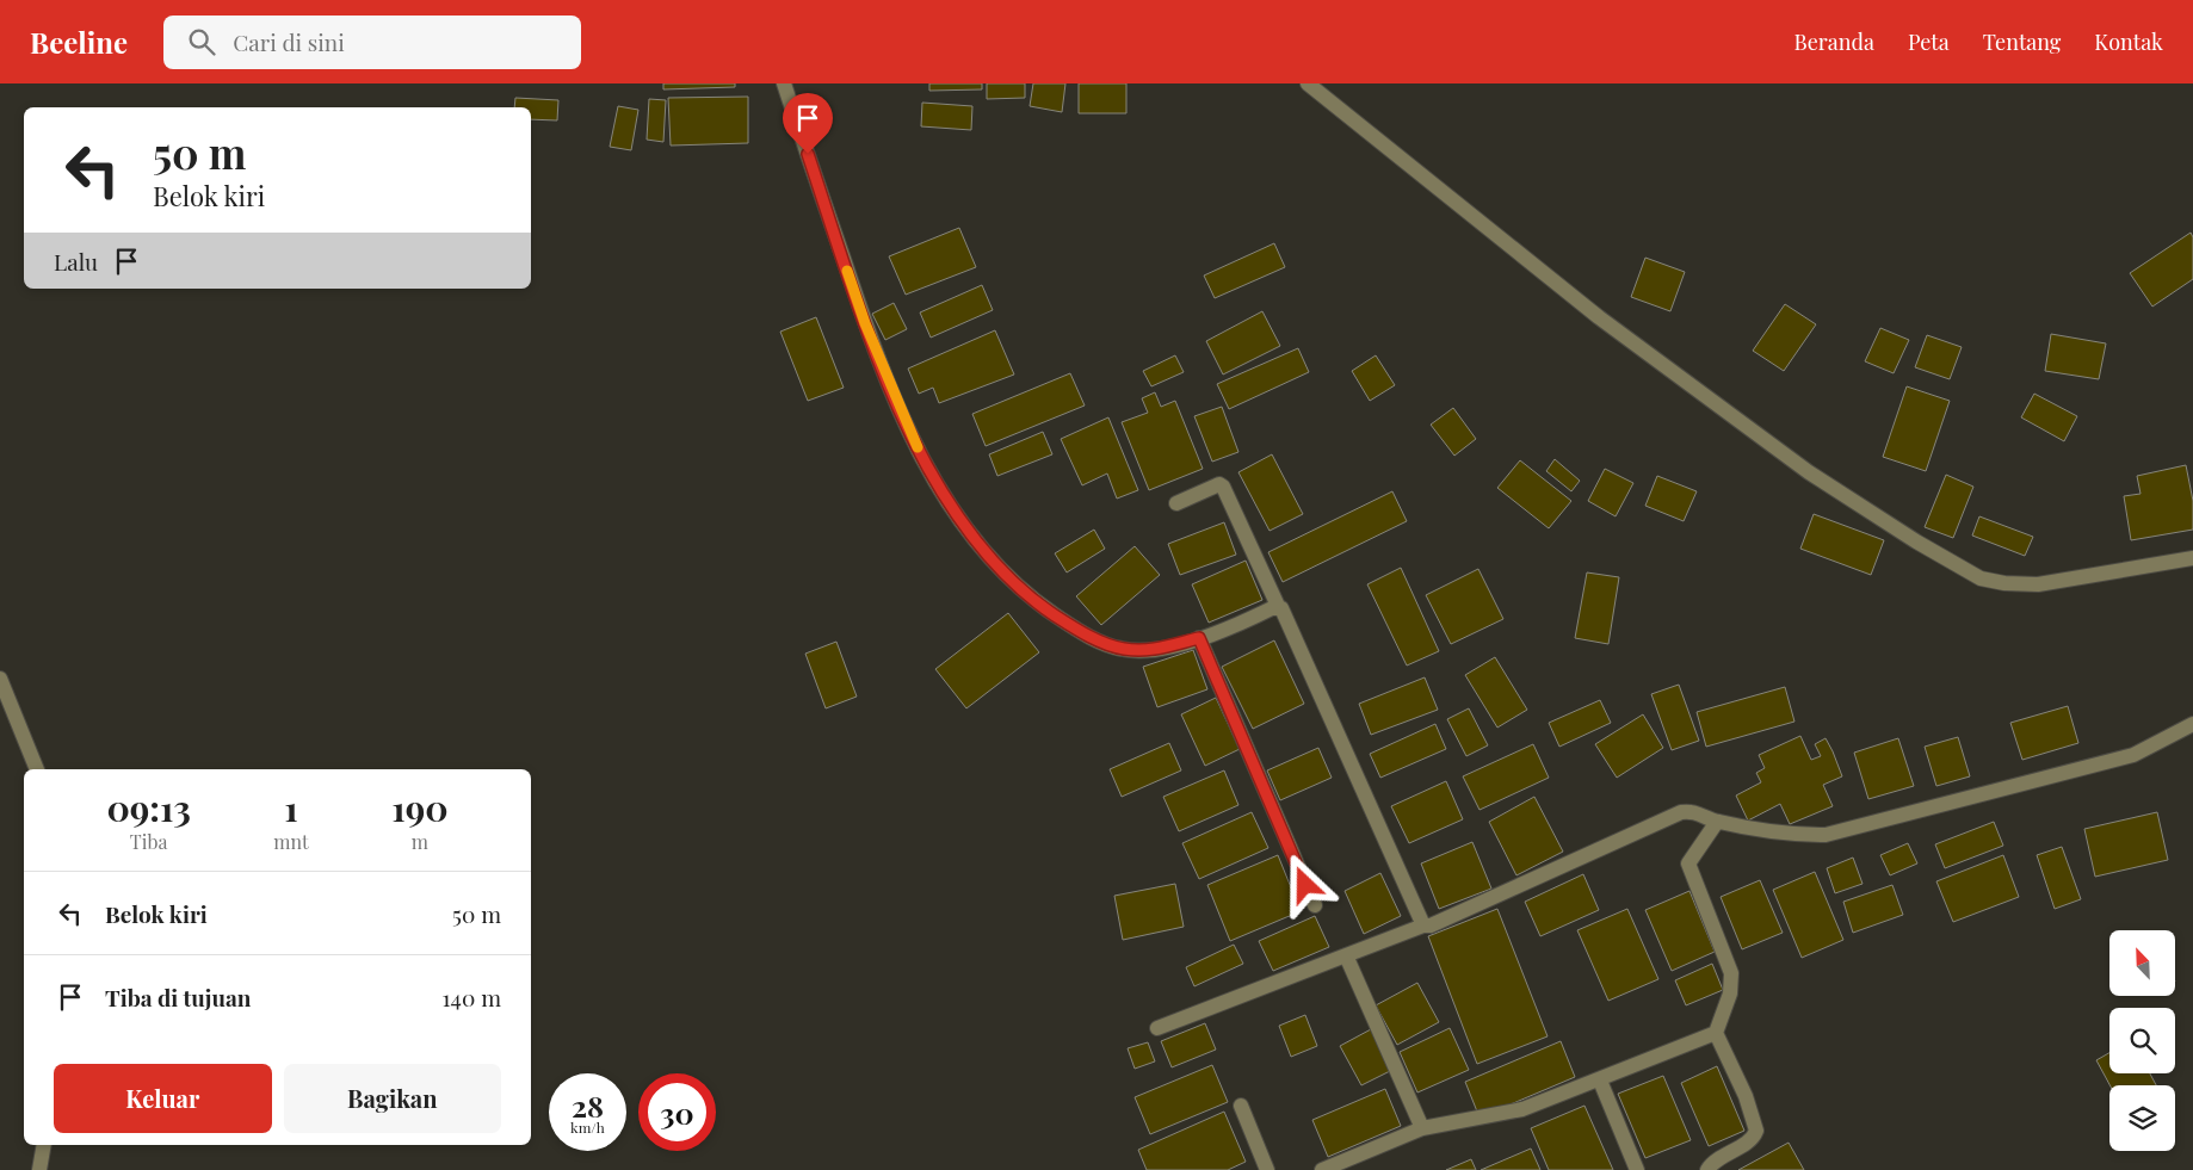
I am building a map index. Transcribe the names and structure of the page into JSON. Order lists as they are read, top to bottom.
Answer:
{
  "north": "top left",
  "page": {
    "header": "Beeline",
    "search": "Cari di sini",
    "nav": [
      "Beranda",
      "Peta",
      "Tentang",
      "Kontak"
    ],
    "turn": ["50 m", "Belok kiri"],
    "then": "Lalu",
    "eta": [
      "09:13",
      "Tiba",
      "1",
      "mnt",
      "190",
      "m"
    ],
    "list": [
      {
        "name": "Belok kiri",
        "value": "50 m"
      },
      {
        "name": "Tiba di tujuan",
        "value": "140 m"
      }
    ],
    "buttons": ["Keluar", "Bagikan"],
    "speed": "28 km/h",
    "limit": "30"
  }
}
